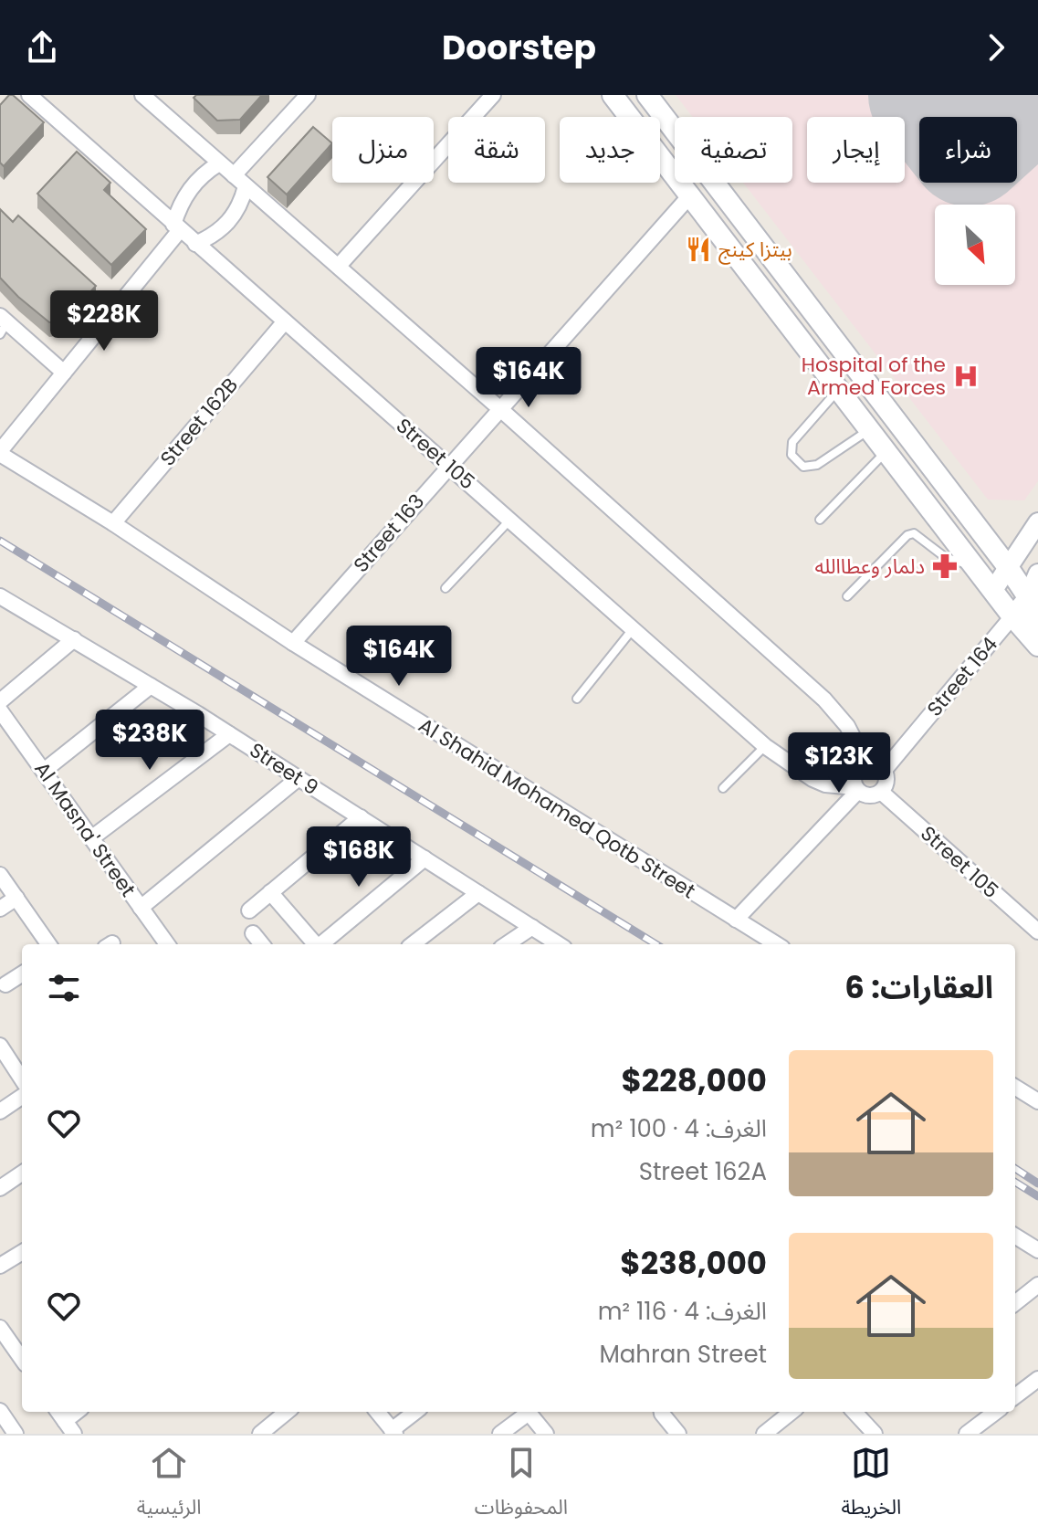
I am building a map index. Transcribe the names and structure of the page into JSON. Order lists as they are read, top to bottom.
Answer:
{
  "streets": {
    "street": [
      "Street 162B",
      "Street 105",
      "Street 163",
      "Street 164",
      "Street 9",
      "Al Shahid Mohamed Qotb Street",
      "Al Masna' Street"
    ]
  },
  "crossings": [
    ["Street 162B", "Street 105"],
    ["Street 162B", "Al Shahid Mohamed Qotb Street"],
    ["Street 105", "Street 163"],
    ["Street 105", "Street 164"],
    ["Street 163", "Al Shahid Mohamed Qotb Street"]
  ],
  "places": {
    "restaurant": ["بيتزا كينج"],
    "hospital": ["Hospital of the Armed Forces"],
    "pharmacy": ["دلمار وعطاالله"]
  },
  "north": "bottom right",
  "page": {
    "header": "Doorstep",
    "chip": [
      "شراء",
      "إيجار",
      "تصفية",
      "جديد",
      "شقة",
      "منزل"
    ],
    "price": [
      "$228K",
      "$164K",
      "$164K",
      "$238K",
      "$123K",
      "$168K"
    ],
    "heading": "العقارات: 6",
    "list": [
      {
        "name": "$228,000",
        "note": "الغرف: 4 · 100 m² · Street 162A"
      },
      {
        "name": "$238,000",
        "note": "الغرف: 4 · 116 m² · Mahran Street"
      }
    ],
    "tabs": ["الخريطة", "المحفوظات", "الرئيسية"]
  }
}
